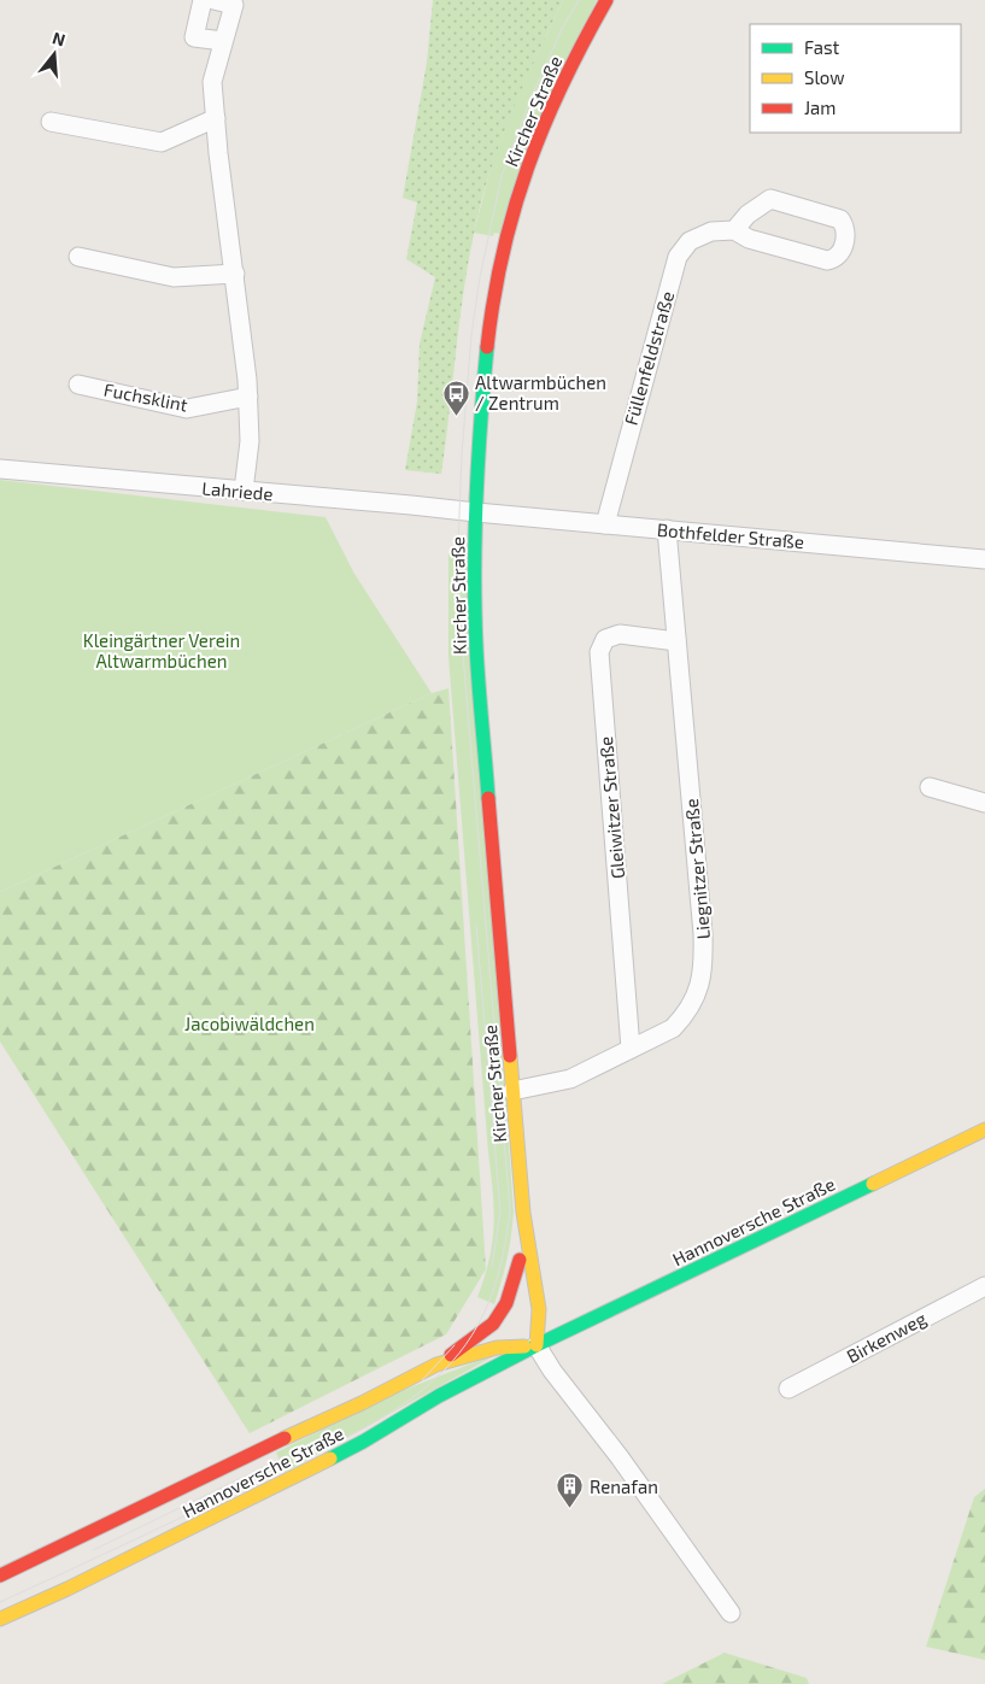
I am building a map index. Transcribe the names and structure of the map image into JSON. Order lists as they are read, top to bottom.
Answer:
{
  "streets": {
    "main road": ["Kircher Straße", "Hannoversche Straße"],
    "street": [
      "Füllenfeldstraße",
      "Fuchsklint",
      "Lahriede",
      "Bothfelder Straße",
      "Gleiwitzer Straße",
      "Liegnitzer Straße",
      "Birkenweg"
    ]
  },
  "crossings": [
    ["Kircher Straße", "Lahriede"],
    ["Kircher Straße", "Bothfelder Straße"],
    ["Kircher Straße", "Liegnitzer Straße"],
    ["Kircher Straße", "Hannoversche Straße"],
    ["Füllenfeldstraße", "Bothfelder Straße"],
    ["Lahriede", "Bothfelder Straße"],
    ["Bothfelder Straße", "Liegnitzer Straße"],
    ["Gleiwitzer Straße", "Liegnitzer Straße"]
  ],
  "parks": ["Kleingärtner Verein Altwarmbüchen", "Jacobiwäldchen"],
  "places": {
    "bus stop": ["Altwarmbüchen / Zentrum"],
    "building": ["Renafan"]
  },
  "legend": ["Fast", "Slow", "Jam"],
  "north": "top"
}
